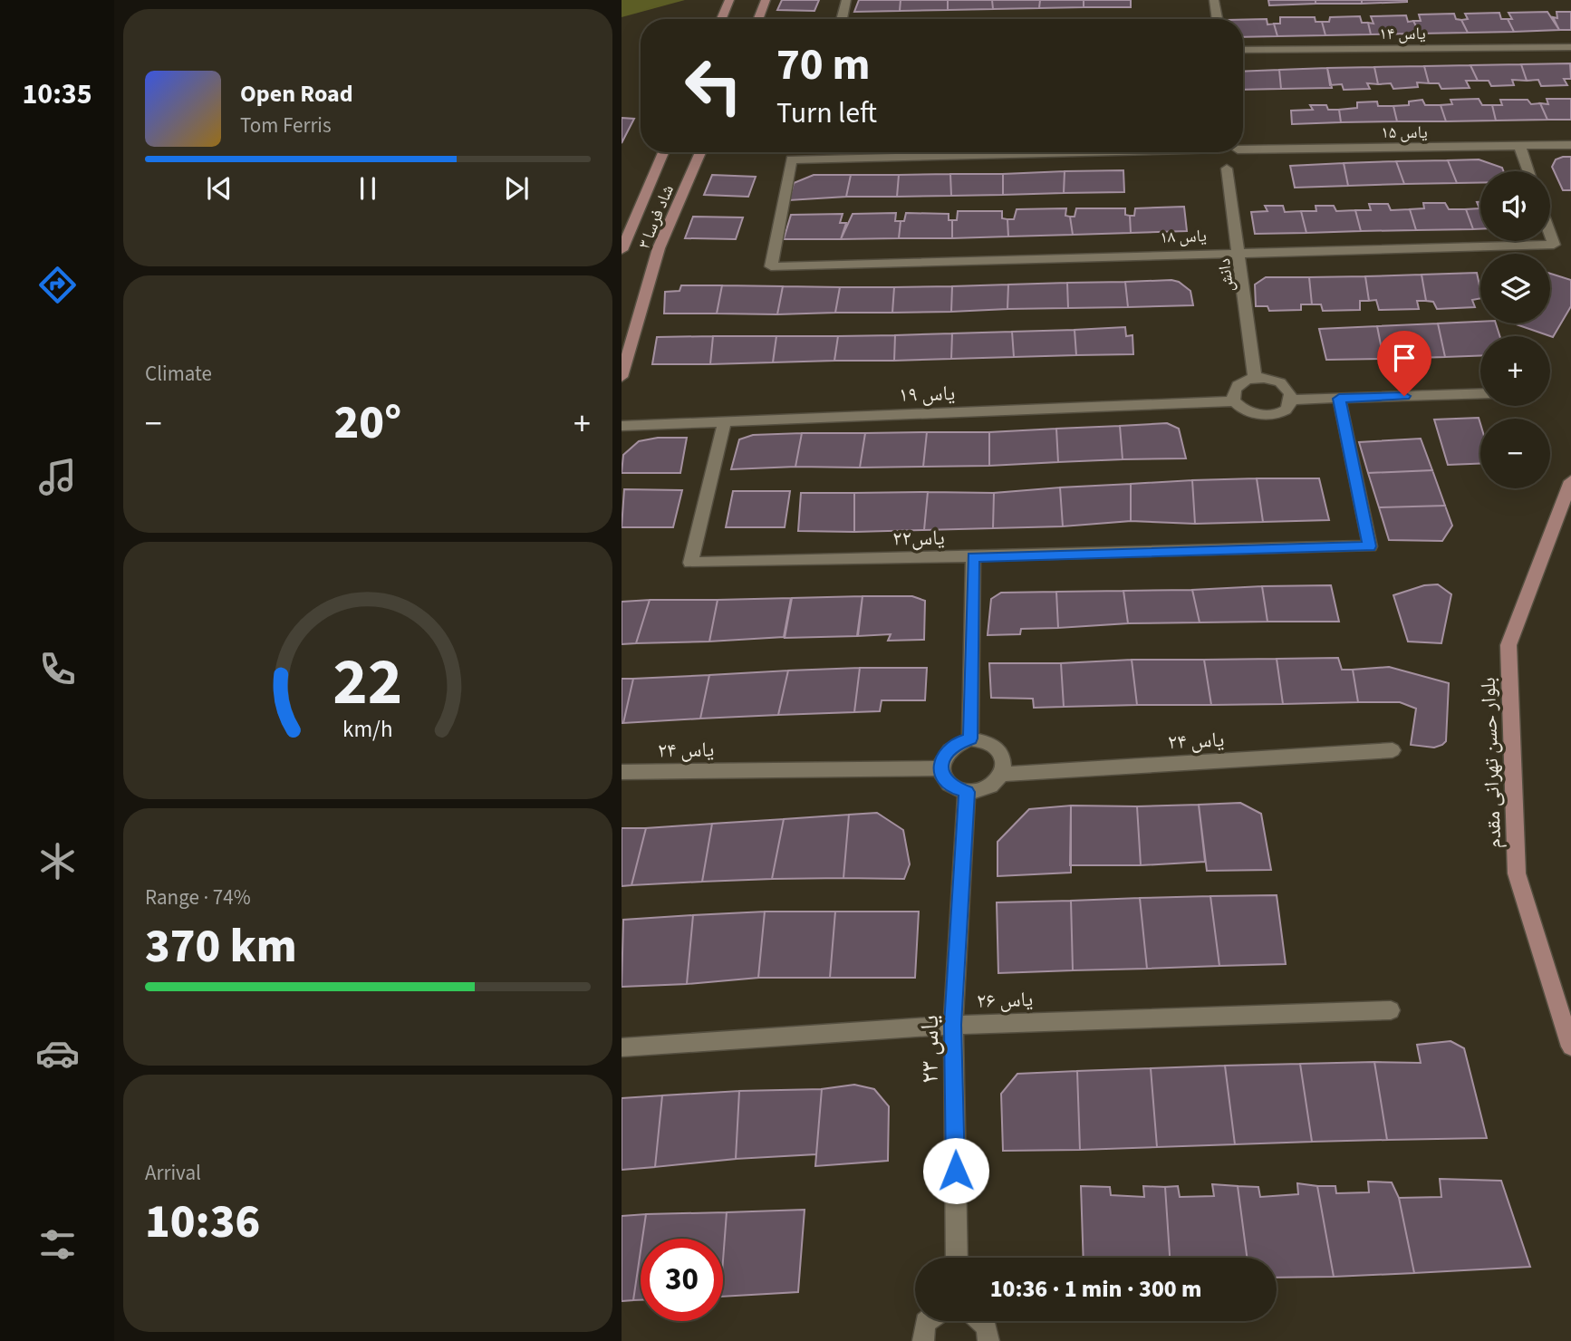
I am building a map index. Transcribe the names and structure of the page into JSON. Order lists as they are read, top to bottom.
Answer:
{
  "streets": {
    "street": [
      "یاس ۱۴",
      "یاس ۱۵",
      "شاد فرسا ۳",
      "یاس ۱۸",
      "دانش",
      "یاس ۱۹",
      "یاس۲۲",
      "یاس ۲۴",
      "بلوار حسن تهرانی مقدم",
      "یاس ۲۶",
      "یاس ۲۳"
    ]
  },
  "crossings": [
    ["یاس ۱۸", "دانش"],
    ["دانش", "یاس ۱۹"],
    ["یاس ۱۹", "یاس۲۲"],
    ["یاس ۲۴", "یاس ۲۳"],
    ["یاس ۲۶", "یاس ۲۳"]
  ],
  "page": {
    "tabs": "10:35",
    "turn": ["70 m", "Turn left"],
    "song": ["Open Road", "Tom Ferris"],
    "map_buttons": ["+", "−"],
    "tile": [
      "Climate",
      ["Range · 74%", "370 km"],
      ["Arrival", "10:36"]
    ],
    "heat": ["−", "20°", "+"],
    "limit": "30",
    "trip": "10:36 · 1 min · 300 m",
    "gauge": ["22", "km/h"]
  }
}
